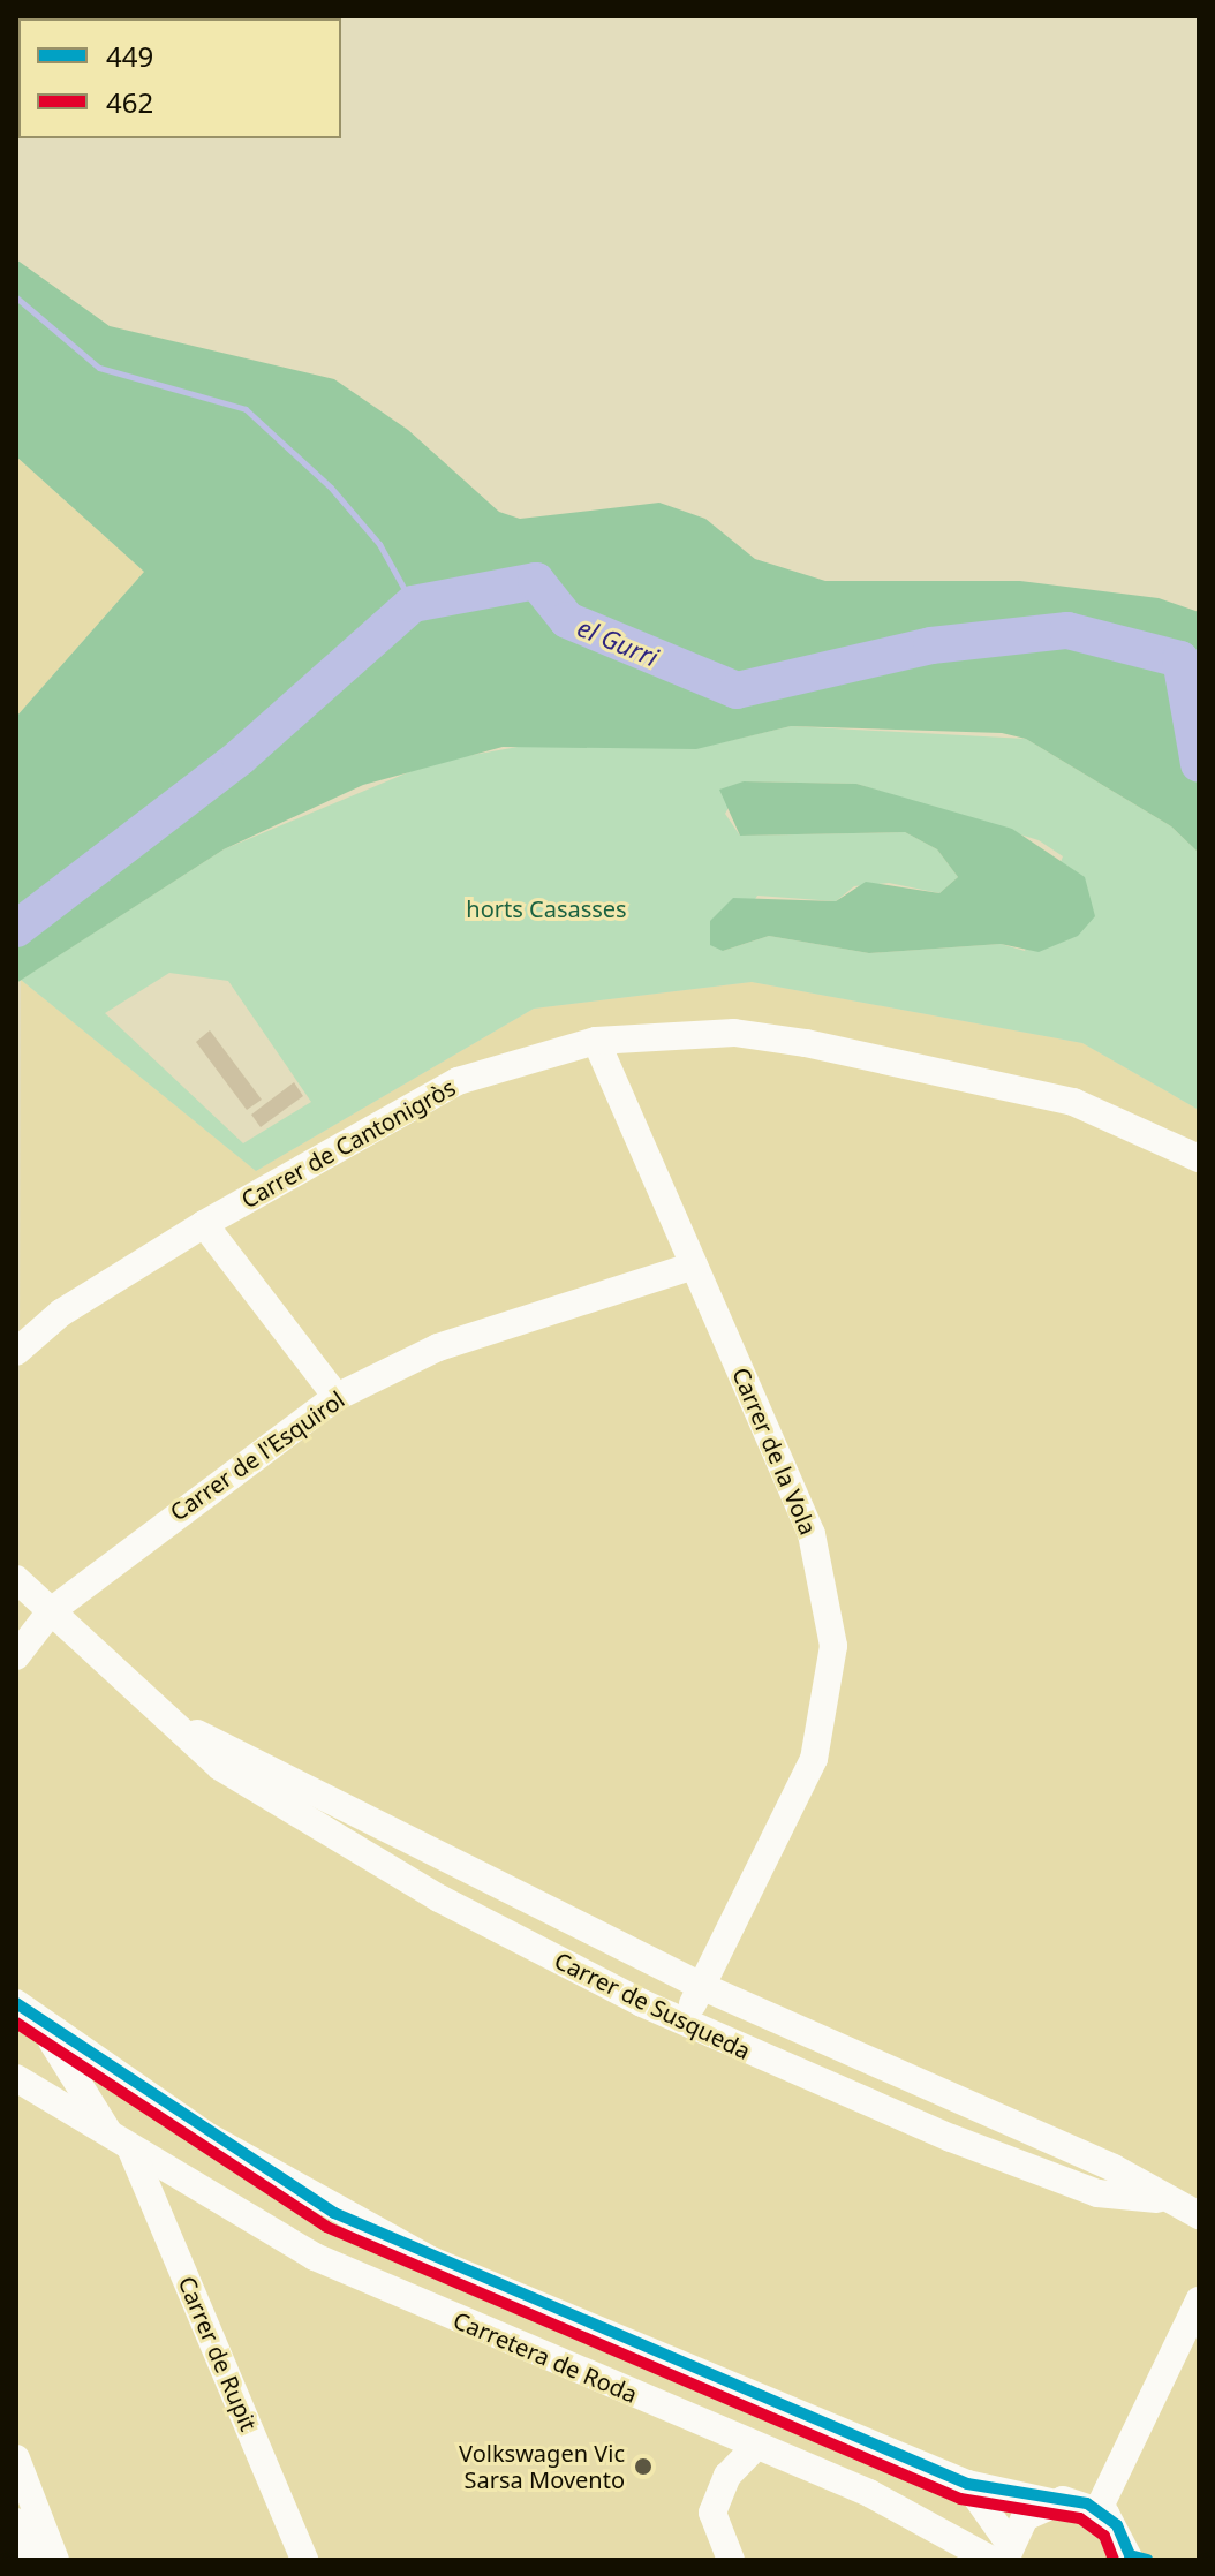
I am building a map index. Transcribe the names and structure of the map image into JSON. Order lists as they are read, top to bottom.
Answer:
{
  "streets": {
    "street": [
      "Carrer de Cantonigròs",
      "Carrer de la Vola",
      "Carrer de l'Esquirol",
      "Carrer de Susqueda",
      "Carrer de Rupit",
      "Carretera de Roda"
    ]
  },
  "crossings": [
    ["Carrer de Cantonigròs", "Carrer de la Vola"],
    ["Carrer de la Vola", "Carrer de l'Esquirol"],
    ["Carrer de la Vola", "Carrer de Susqueda"],
    ["Carrer de l'Esquirol", "Carrer de Susqueda"],
    ["Carrer de Rupit", "Carretera de Roda"]
  ],
  "water": ["el Gurri"],
  "parks": ["horts Casasses"],
  "places": ["Volkswagen Vic Sarsa Movento"],
  "lines": ["transit line 449", "transit line 462"],
  "legend": ["449", "462"]
}
